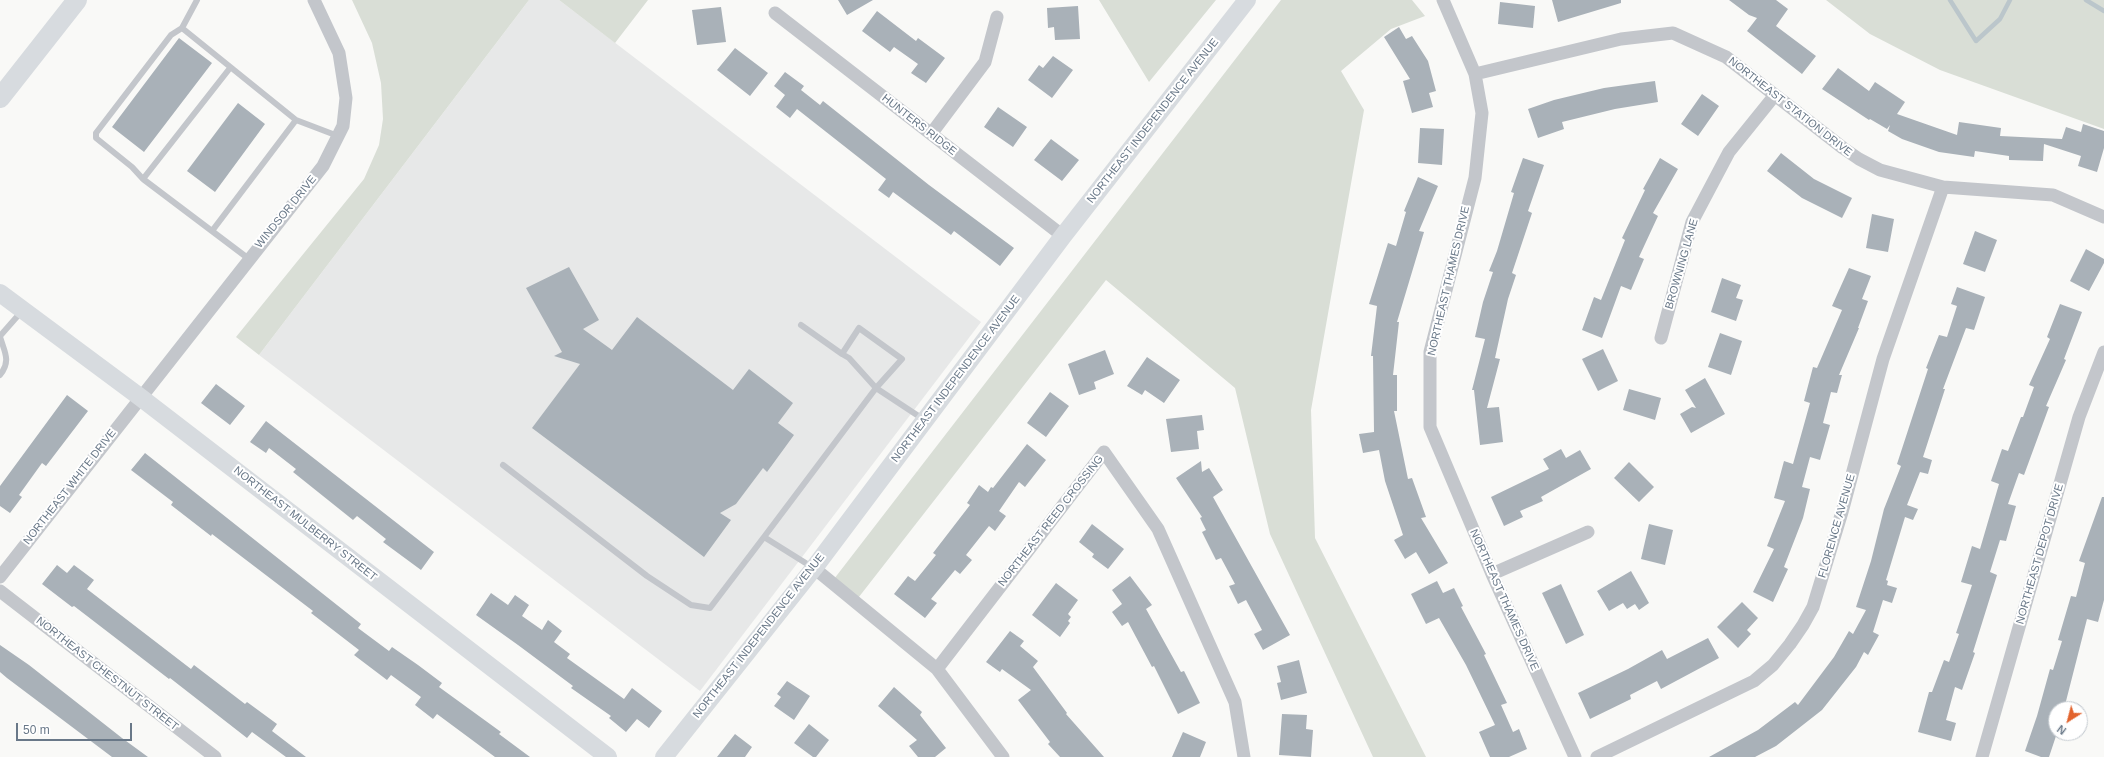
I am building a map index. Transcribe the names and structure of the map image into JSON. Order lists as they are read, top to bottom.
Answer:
{
  "streets": {
    "street": [
      "NORTHEAST STATION DRIVE",
      "NORTHEAST INDEPENDENCE AVENUE",
      "HUNTERS RIDGE",
      "WINDSOR DRIVE",
      "BROWNING LANE",
      "NORTHEAST THAMES DRIVE",
      "NORTHEAST WHITE DRIVE",
      "NORTHEAST REED CROSSING",
      "NORTHEAST MULBERRY STREET",
      "FLORENCE AVENUE",
      "NORTHEAST DEPOT DRIVE",
      "NORTHEAST CHESTNUT STREET"
    ]
  },
  "crossings": [
    ["NORTHEAST STATION DRIVE", "BROWNING LANE"],
    ["NORTHEAST STATION DRIVE", "NORTHEAST THAMES DRIVE"],
    ["NORTHEAST STATION DRIVE", "FLORENCE AVENUE"],
    ["NORTHEAST INDEPENDENCE AVENUE", "HUNTERS RIDGE"],
    ["WINDSOR DRIVE", "NORTHEAST WHITE DRIVE"],
    ["WINDSOR DRIVE", "NORTHEAST MULBERRY STREET"],
    ["NORTHEAST WHITE DRIVE", "NORTHEAST MULBERRY STREET"]
  ],
  "scale_bar": "50 m",
  "north": "bottom left"
}
